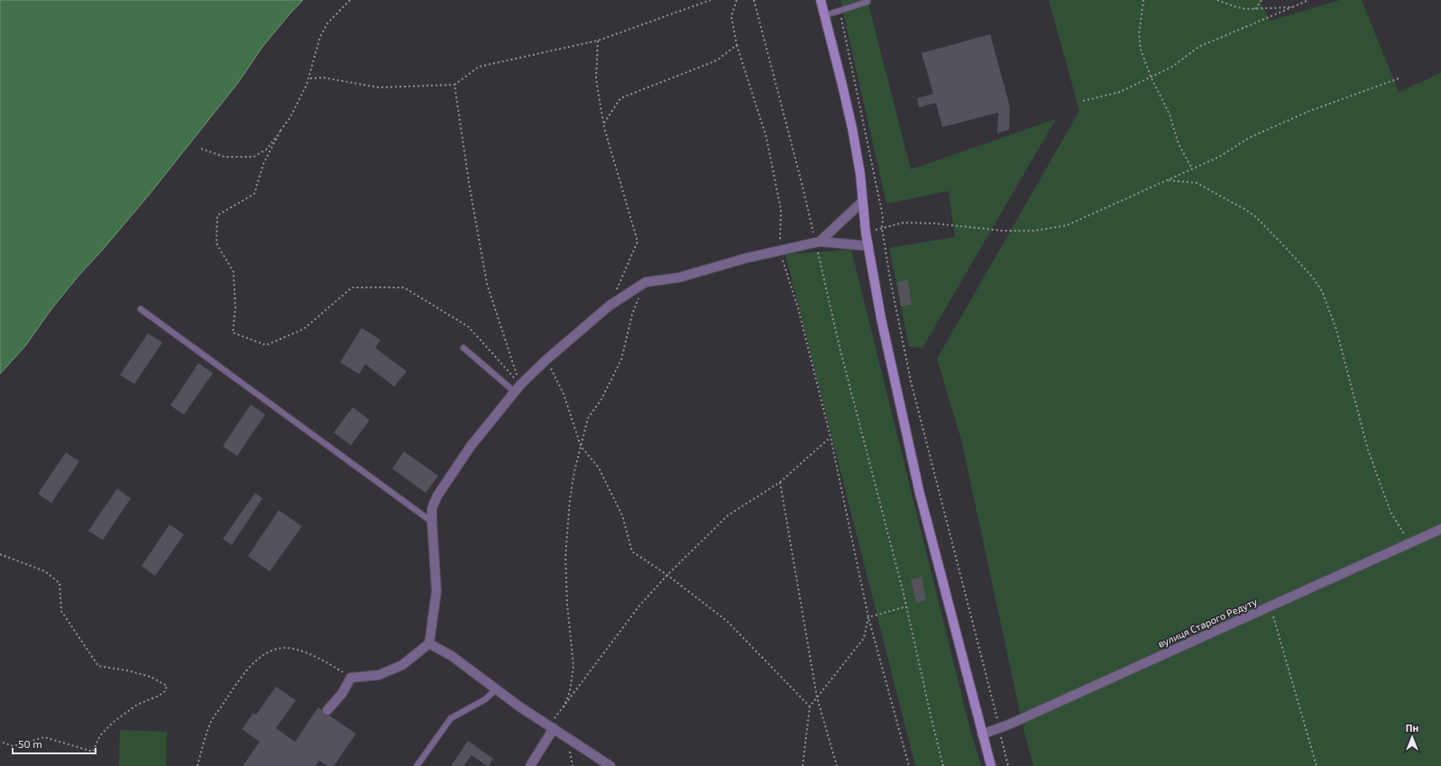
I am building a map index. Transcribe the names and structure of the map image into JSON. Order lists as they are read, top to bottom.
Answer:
{
  "streets": {
    "street": ["вулиця Старого Редуту"]
  },
  "scale_bar": "50 m",
  "north": "top"
}
